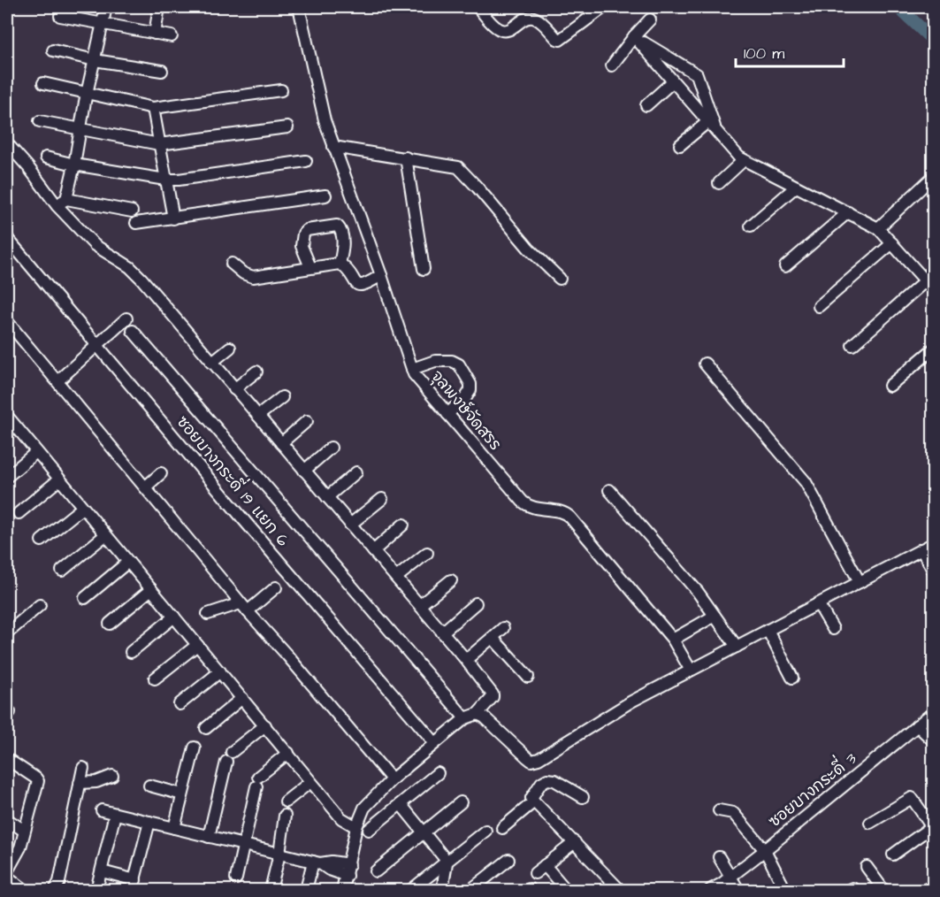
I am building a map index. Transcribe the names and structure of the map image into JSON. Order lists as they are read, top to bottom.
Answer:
{
  "streets": {
    "street": ["จุลพงษ์จัดสรร", "ซอยบางกระดี่ 19 แยก 6", "ซอยบางกระดี่ 3"]
  },
  "scale_bar": "100 m"
}
